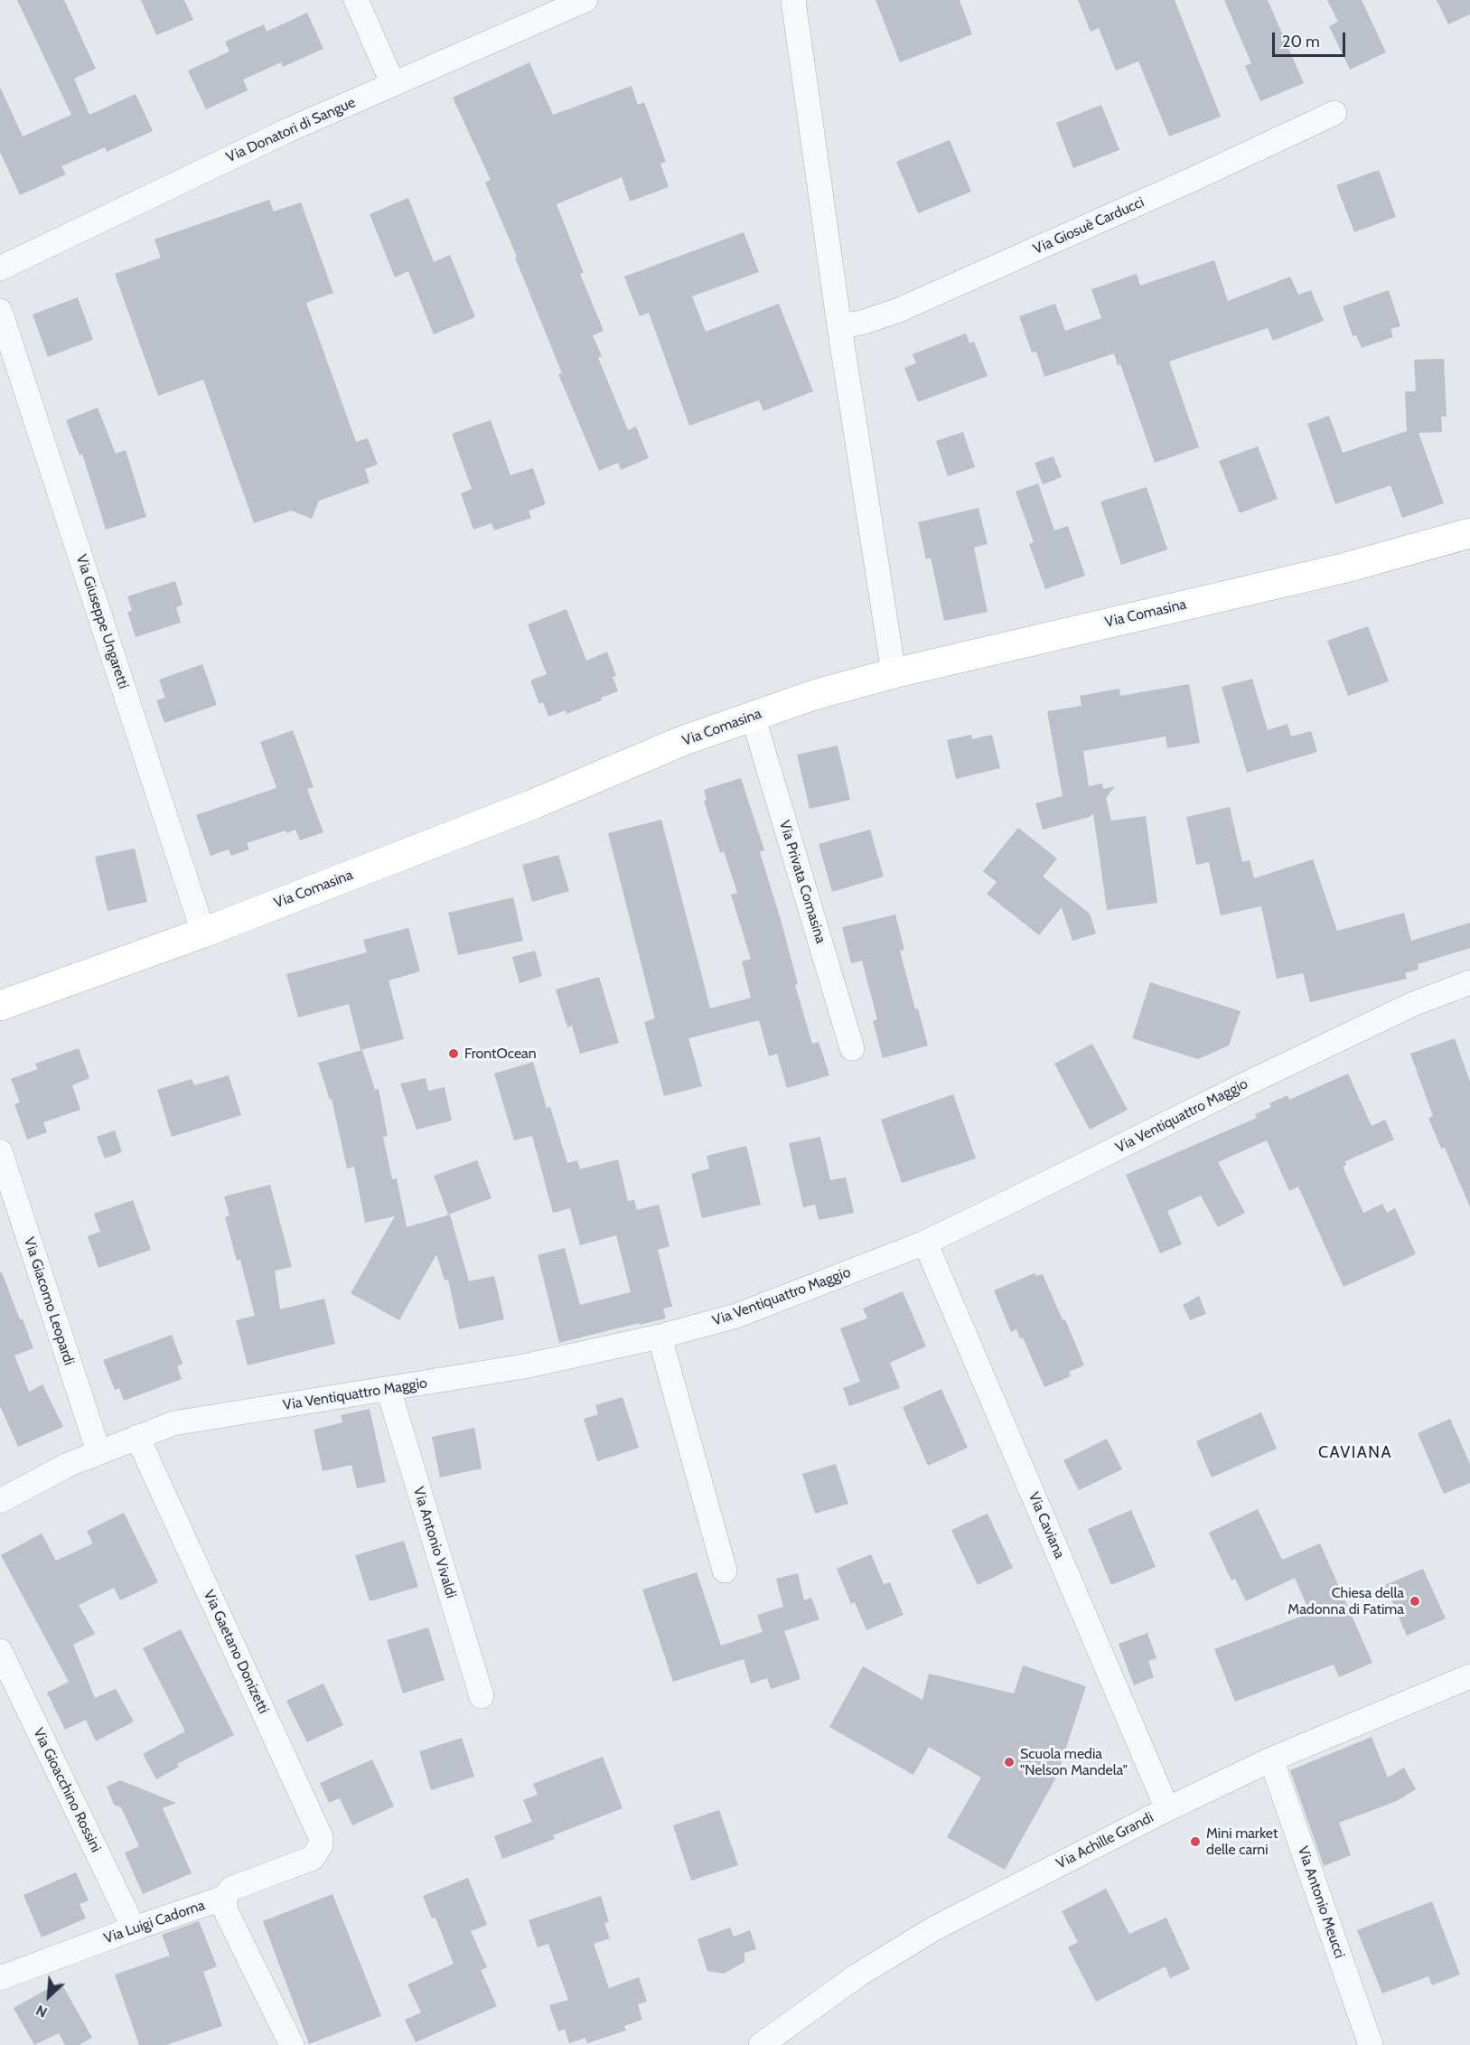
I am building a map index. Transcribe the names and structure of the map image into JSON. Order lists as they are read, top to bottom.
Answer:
{
  "streets": {
    "street": [
      "Via Donatori di Sangue",
      "Via Giosuè Carducci",
      "Via Comasina",
      "Via Giuseppe Ungaretti",
      "Via Privata Comasina",
      "Via Ventiquattro Maggio",
      "Via Giacomo Leopardi",
      "Via Caviana",
      "Via Antonio Vivaldi",
      "Via Gaetano Donizetti",
      "Via Gioacchino Rossini",
      "Via Achille Grandi",
      "Via Antonio Meucci",
      "Via Luigi Cadorna"
    ]
  },
  "crossings": [
    ["Via Comasina", "Via Giuseppe Ungaretti"],
    ["Via Comasina", "Via Privata Comasina"],
    ["Via Ventiquattro Maggio", "Via Giacomo Leopardi"],
    ["Via Ventiquattro Maggio", "Via Caviana"],
    ["Via Ventiquattro Maggio", "Via Antonio Vivaldi"],
    ["Via Ventiquattro Maggio", "Via Gaetano Donizetti"],
    ["Via Caviana", "Via Achille Grandi"],
    ["Via Gaetano Donizetti", "Via Luigi Cadorna"],
    ["Via Gioacchino Rossini", "Via Luigi Cadorna"],
    ["Via Achille Grandi", "Via Antonio Meucci"]
  ],
  "districts": ["CAVIANA"],
  "places": [
    "FrontOcean",
    "Chiesa della Madonna di Fatima",
    "Scuola media \"Nelson Mandela\"",
    "Mini market delle carni"
  ],
  "scale_bar": "20 m",
  "north": "bottom left"
}
